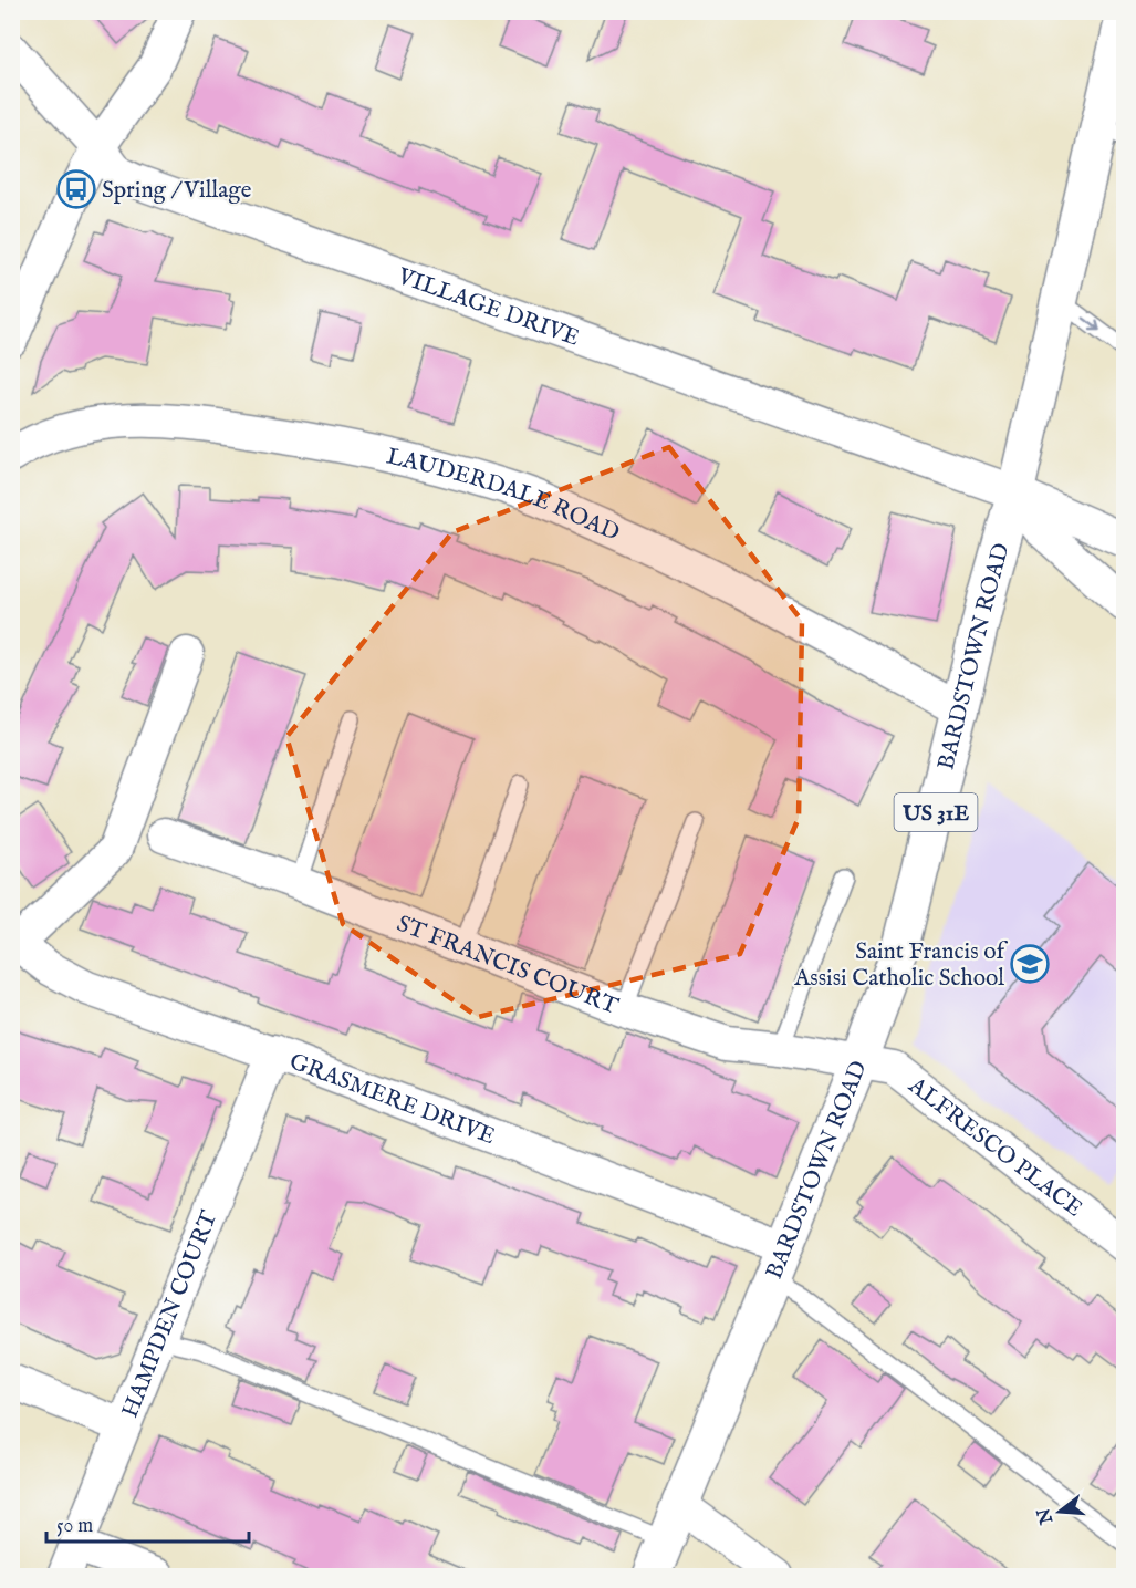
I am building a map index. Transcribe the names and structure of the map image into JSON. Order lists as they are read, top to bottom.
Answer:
{
  "streets": {
    "main road": ["BARDSTOWN ROAD", "US 31E"],
    "street": [
      "VILLAGE DRIVE",
      "LAUDERDALE ROAD",
      "ST FRANCIS COURT",
      "GRASMERE DRIVE",
      "ALFRESCO PLACE",
      "HAMPDEN COURT"
    ]
  },
  "crossings": [
    ["VILLAGE DRIVE", "BARDSTOWN ROAD"],
    ["LAUDERDALE ROAD", "BARDSTOWN ROAD"],
    ["BARDSTOWN ROAD", "ST FRANCIS COURT"],
    ["BARDSTOWN ROAD", "GRASMERE DRIVE"],
    ["BARDSTOWN ROAD", "ALFRESCO PLACE"],
    ["ST FRANCIS COURT", "ALFRESCO PLACE"],
    ["GRASMERE DRIVE", "HAMPDEN COURT"]
  ],
  "places": {
    "bus stop": ["Spring / Village"],
    "school or university": ["Saint Francis of Assisi Catholic School"]
  },
  "scale_bar": "50 m",
  "north": "left"
}
